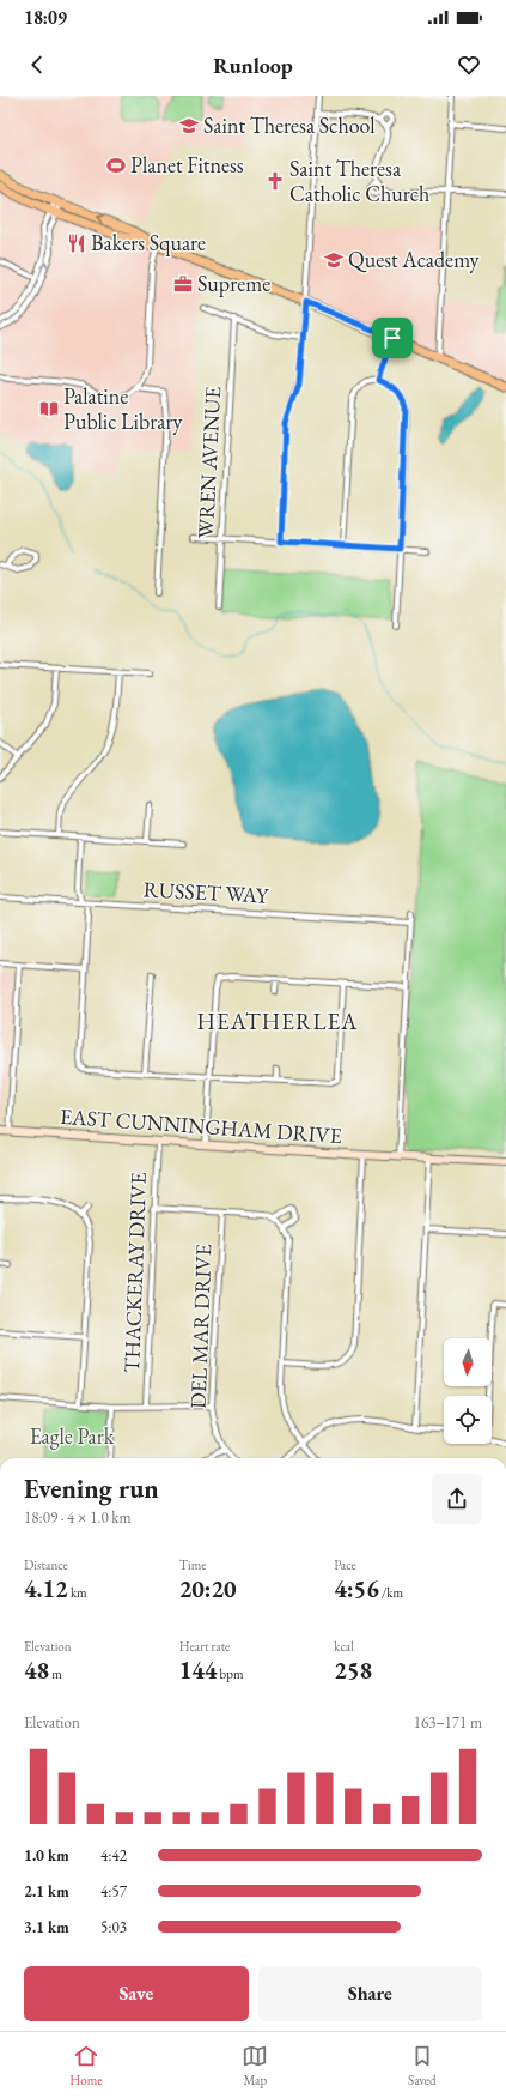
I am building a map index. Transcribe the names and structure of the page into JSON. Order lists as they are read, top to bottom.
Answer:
{
  "streets": {
    "street": [
      "WREN AVENUE",
      "RUSSET WAY",
      "EAST CUNNINGHAM DRIVE",
      "THACKERAY DRIVE",
      "DEL MAR DRIVE"
    ]
  },
  "crossings": [
    ["EAST CUNNINGHAM DRIVE", "THACKERAY DRIVE"]
  ],
  "districts": ["HEATHERLEA"],
  "parks": ["Eagle Park"],
  "places": {
    "school or university": ["Saint Theresa School", "Quest Academy"],
    "sports": ["Planet Fitness"],
    "church": ["Saint Theresa Catholic Church"],
    "restaurant": ["Bakers Square"],
    "office": ["Supreme"],
    "library": ["Palatine Public Library"]
  },
  "north": "bottom",
  "page": {
    "status": "18:09",
    "header": "Runloop",
    "heading": ["Evening run", "18:09 · 4 × 1.0 km"],
    "stats": [
      ["Distance", "4.12 km"],
      ["Time", "20:20"],
      ["Pace", "4:56 /km"],
      ["Elevation", "48 m"],
      ["Heart rate", "144 bpm"],
      ["kcal", "258"]
    ],
    "chart": ["Elevation", "163–171 m"],
    "list": [
      {
        "name": "1.0 km",
        "note": "4:42"
      },
      {
        "name": "2.1 km",
        "note": "4:57"
      },
      {
        "name": "3.1 km",
        "note": "5:03"
      }
    ],
    "buttons": ["Save", "Share"],
    "tabs": ["Home", "Map", "Saved"]
  }
}
